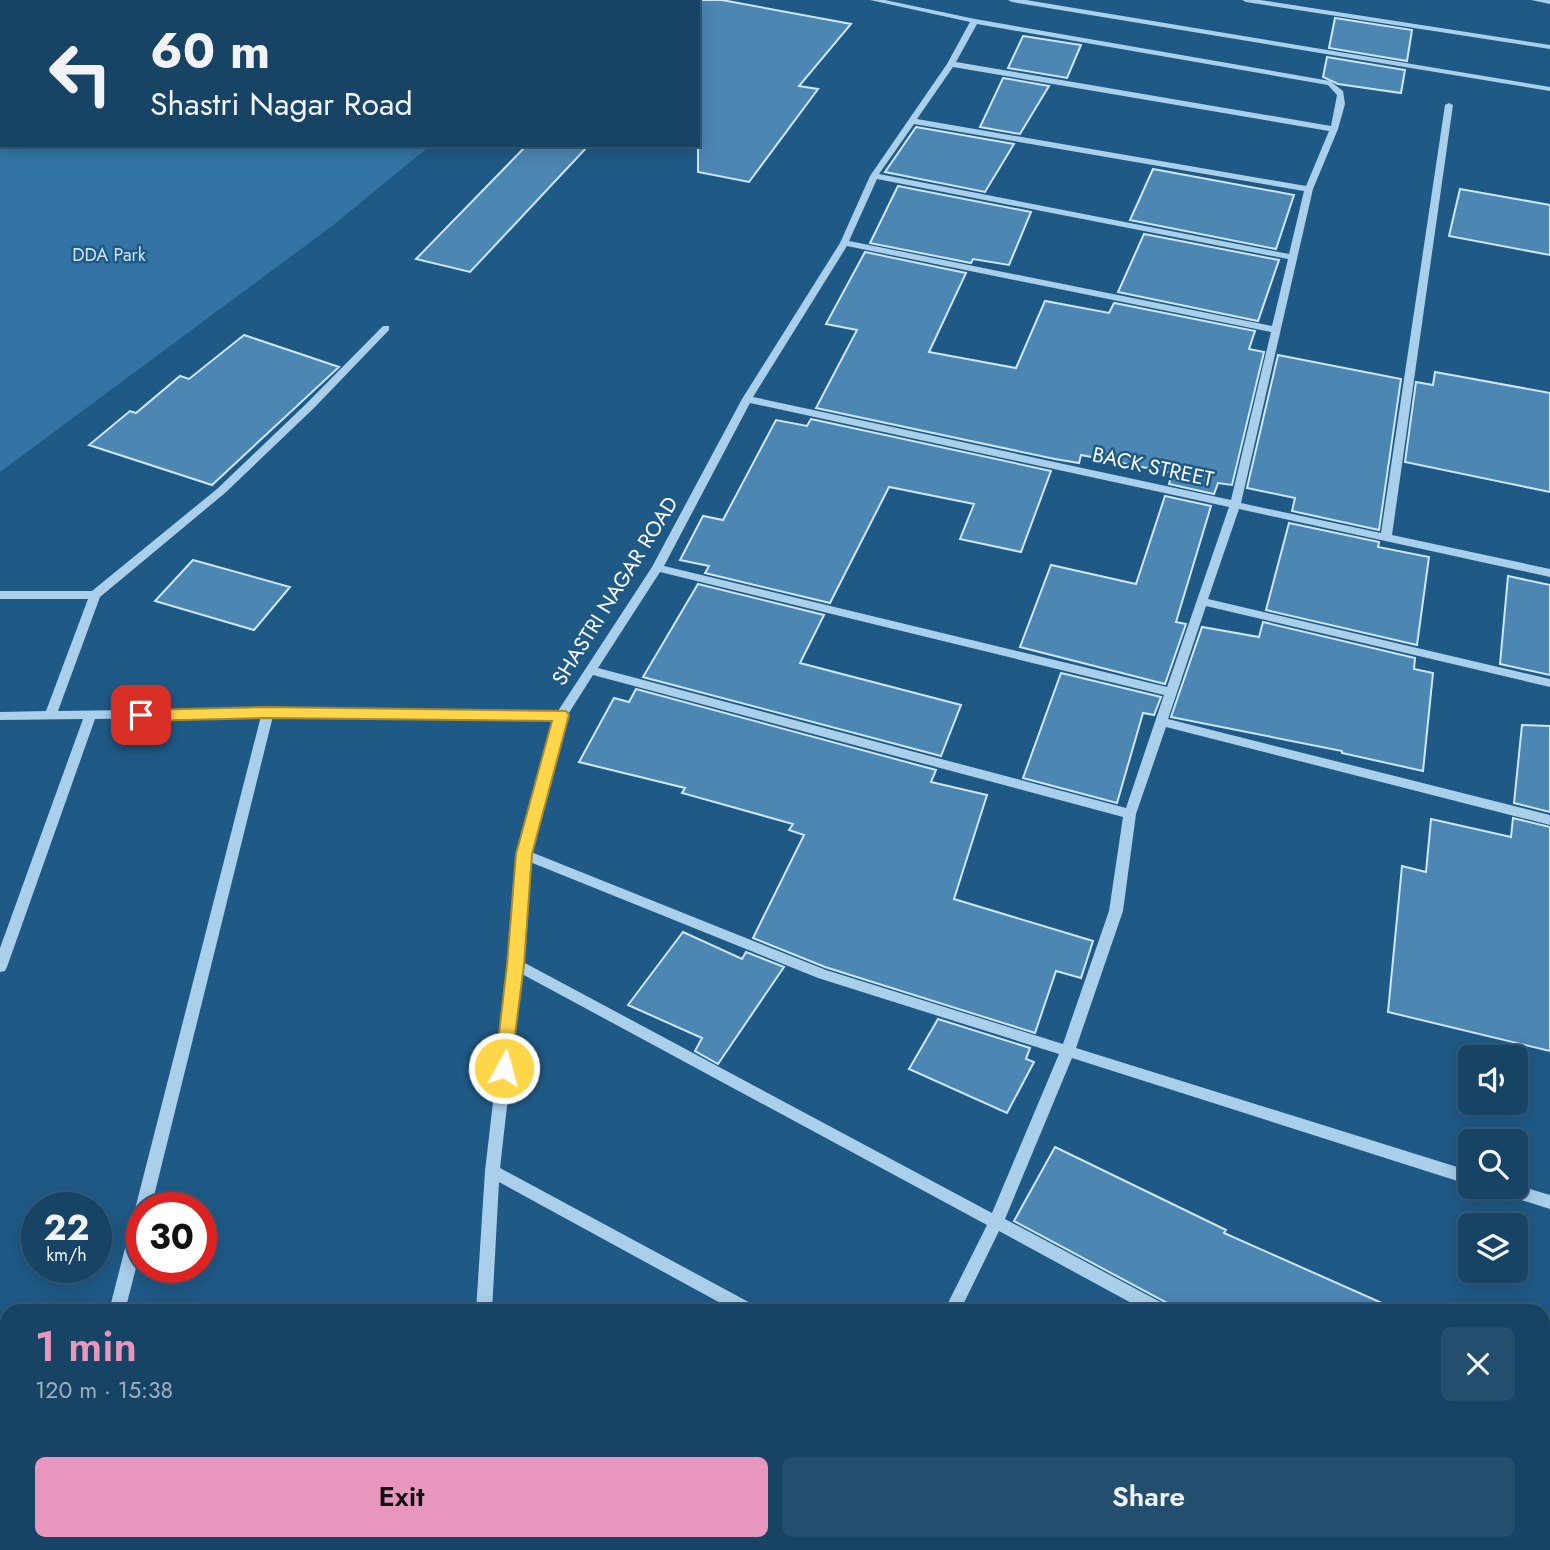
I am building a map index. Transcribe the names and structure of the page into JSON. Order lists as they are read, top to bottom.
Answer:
{
  "streets": {
    "street": ["BACK STREET", "SHASTRI NAGAR ROAD"]
  },
  "crossings": [
    ["BACK STREET", "SHASTRI NAGAR ROAD"]
  ],
  "parks": ["DDA Park"],
  "page": {
    "turn": ["60 m", "Shastri Nagar Road"],
    "speed": "22 km/h",
    "limit": "30",
    "heading": ["1 min", "120 m · 15:38"],
    "buttons": ["Exit", "Share"]
  }
}
